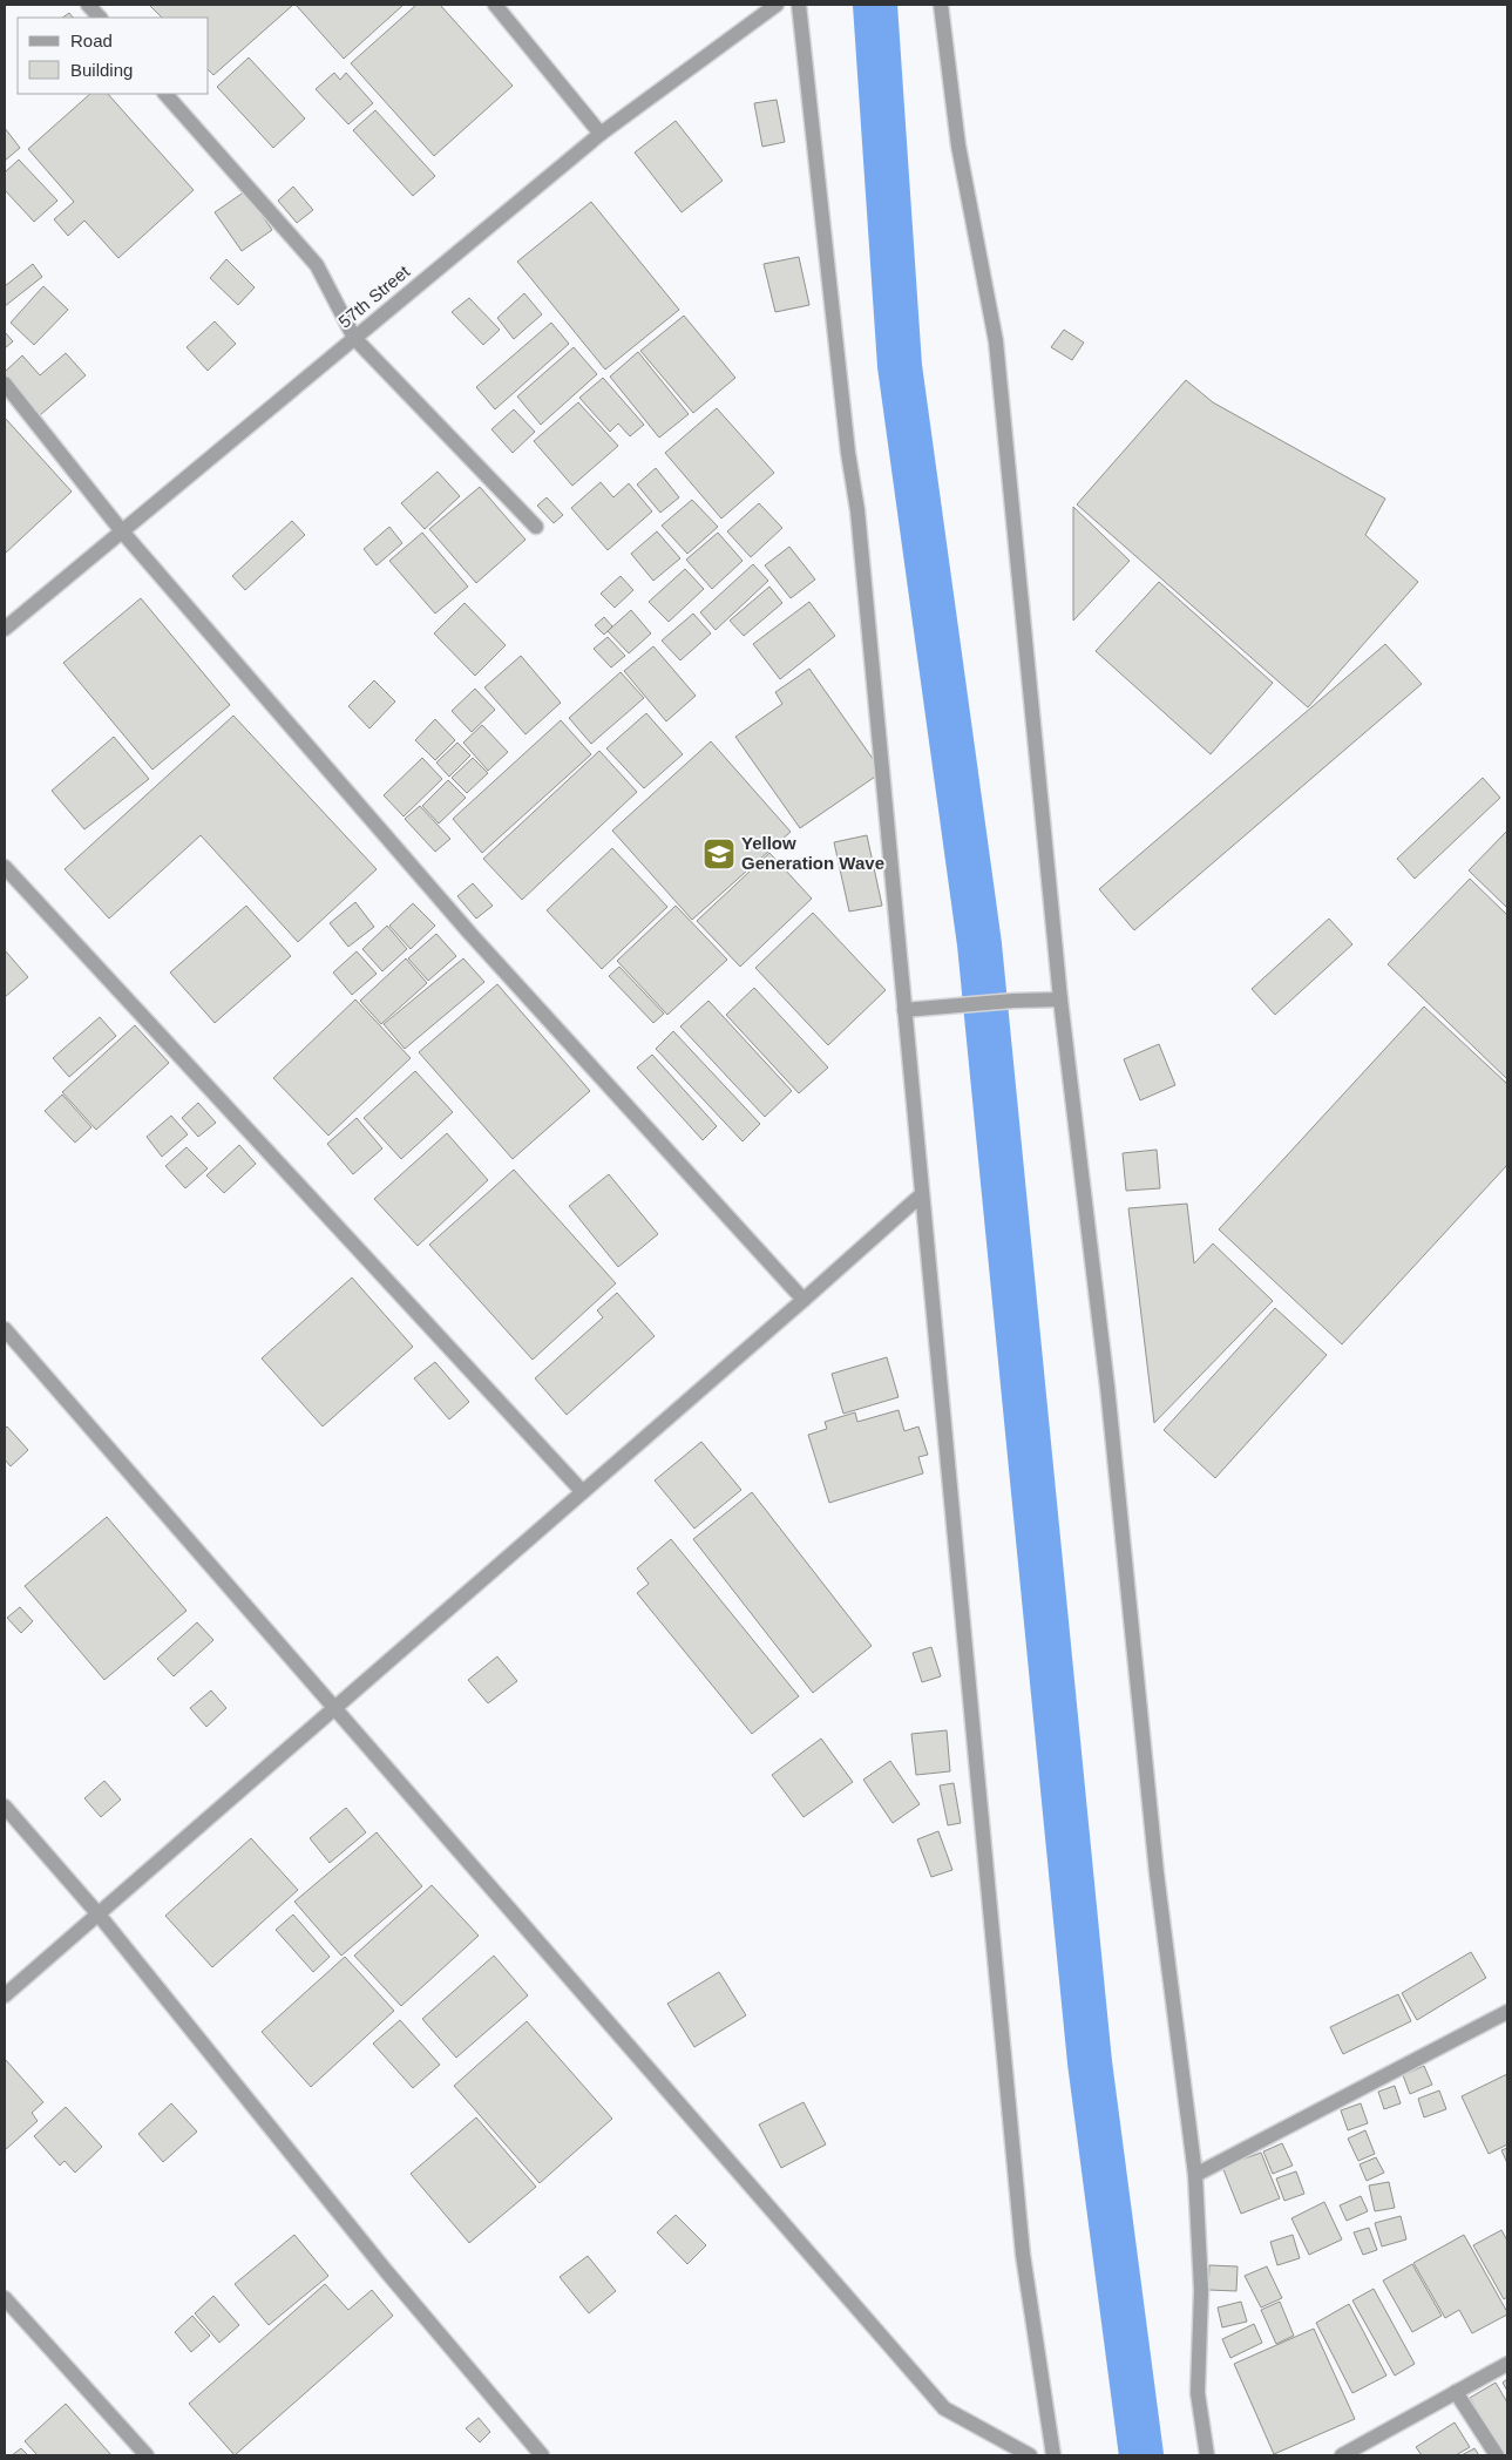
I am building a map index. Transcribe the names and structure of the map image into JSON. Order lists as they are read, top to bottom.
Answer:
{
  "streets": {
    "street": ["57th Street"]
  },
  "places": {
    "school or university": ["Yellow Generation Wave"]
  },
  "legend": ["Road", "Building"]
}
